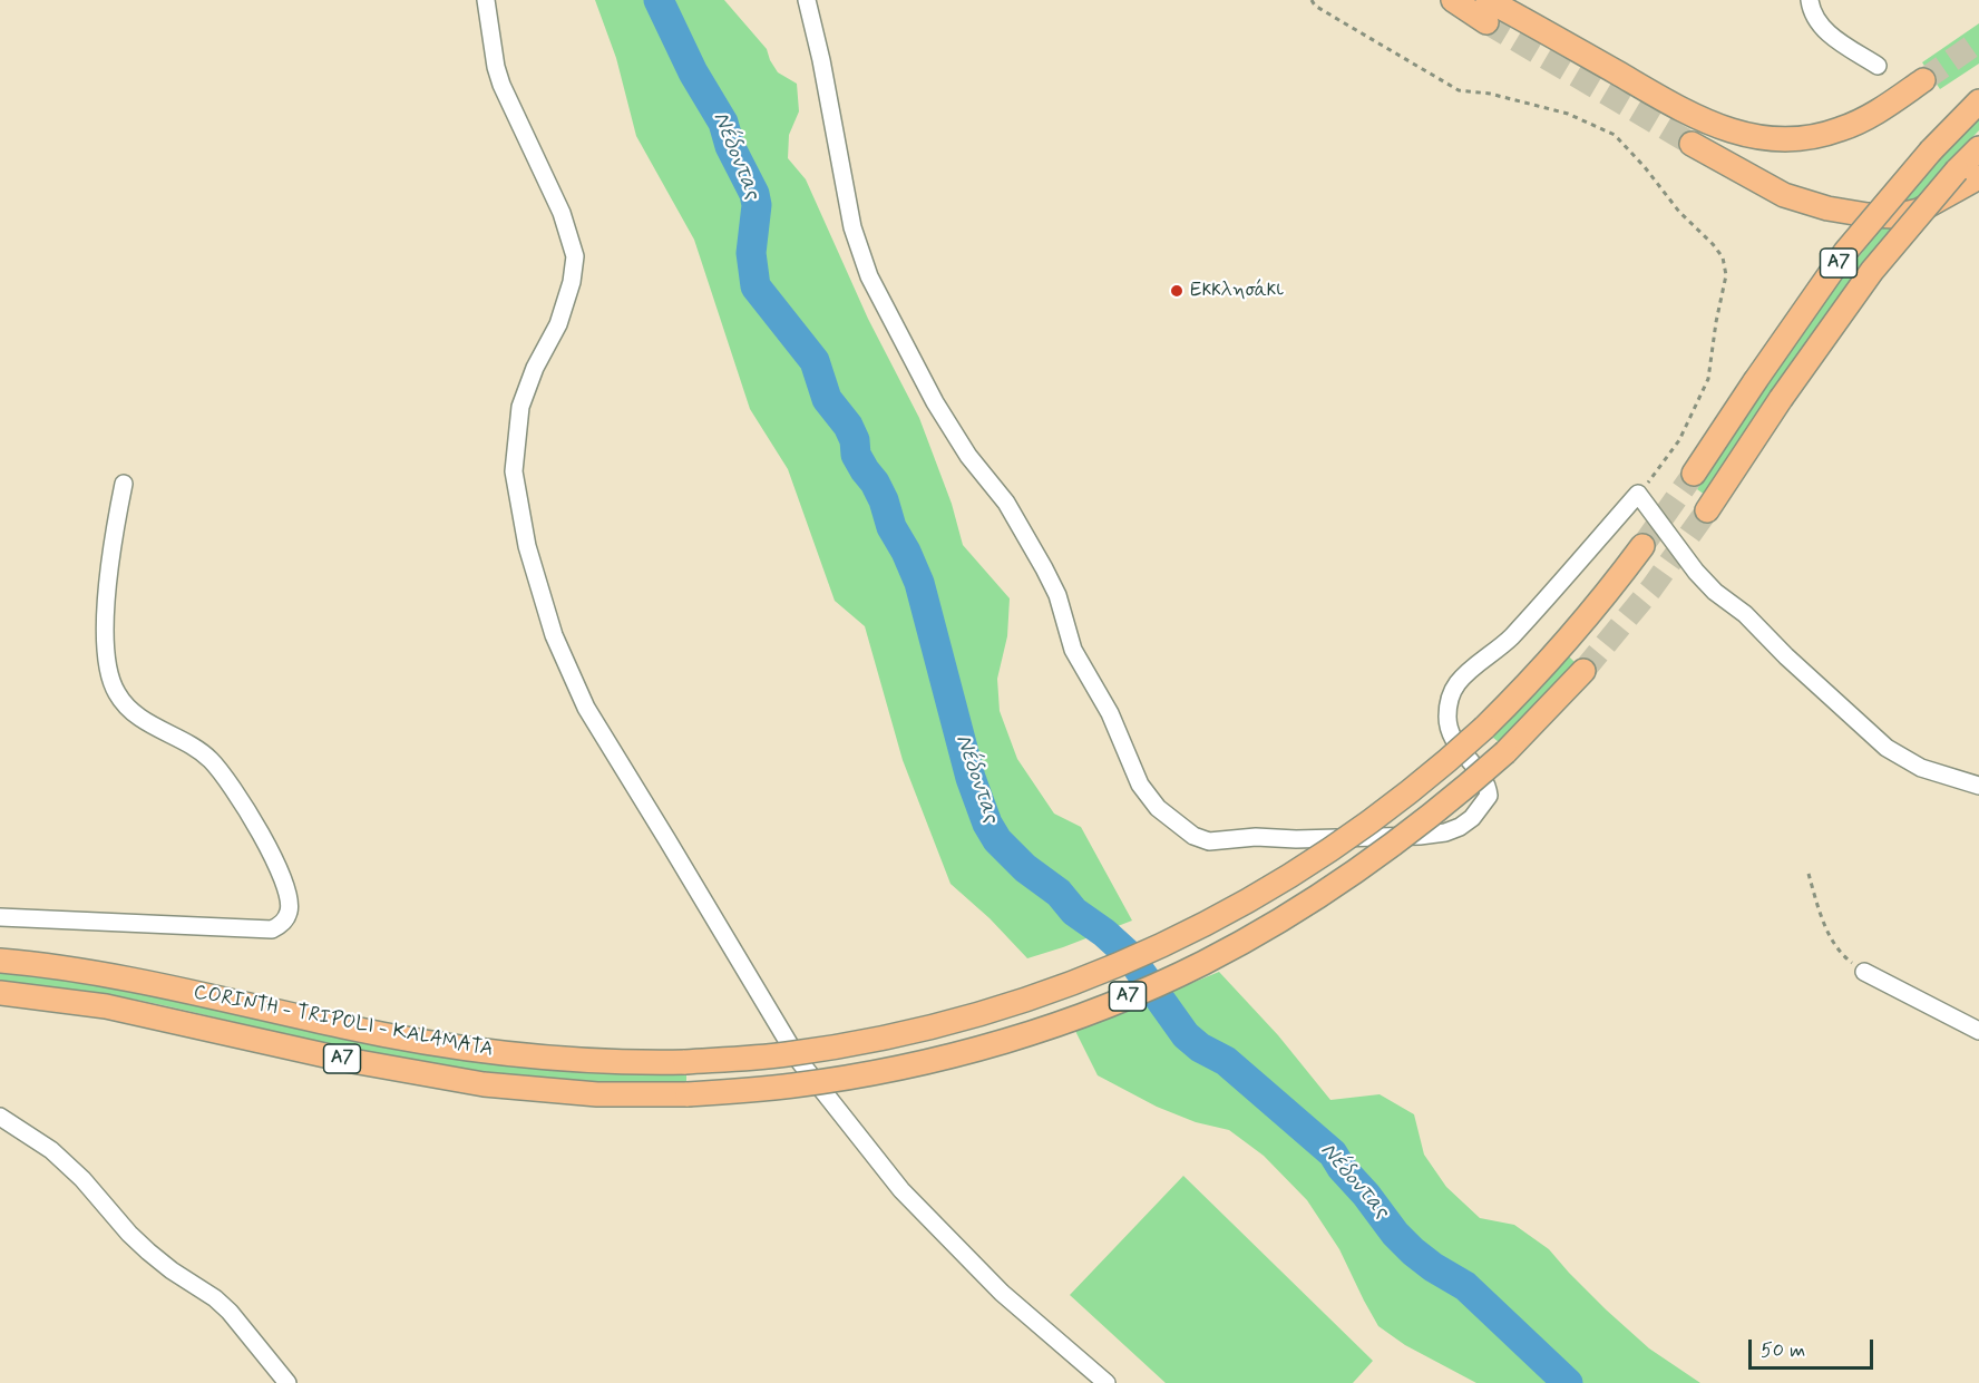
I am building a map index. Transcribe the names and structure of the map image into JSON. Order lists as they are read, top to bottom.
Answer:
{
  "streets": {
    "highway": ["Α7", "CORINTH - TRIPOLI - KALAMATA"]
  },
  "water": ["Νέδoντας"],
  "places": ["Εκκλησάκι"],
  "scale_bar": "50 m"
}
